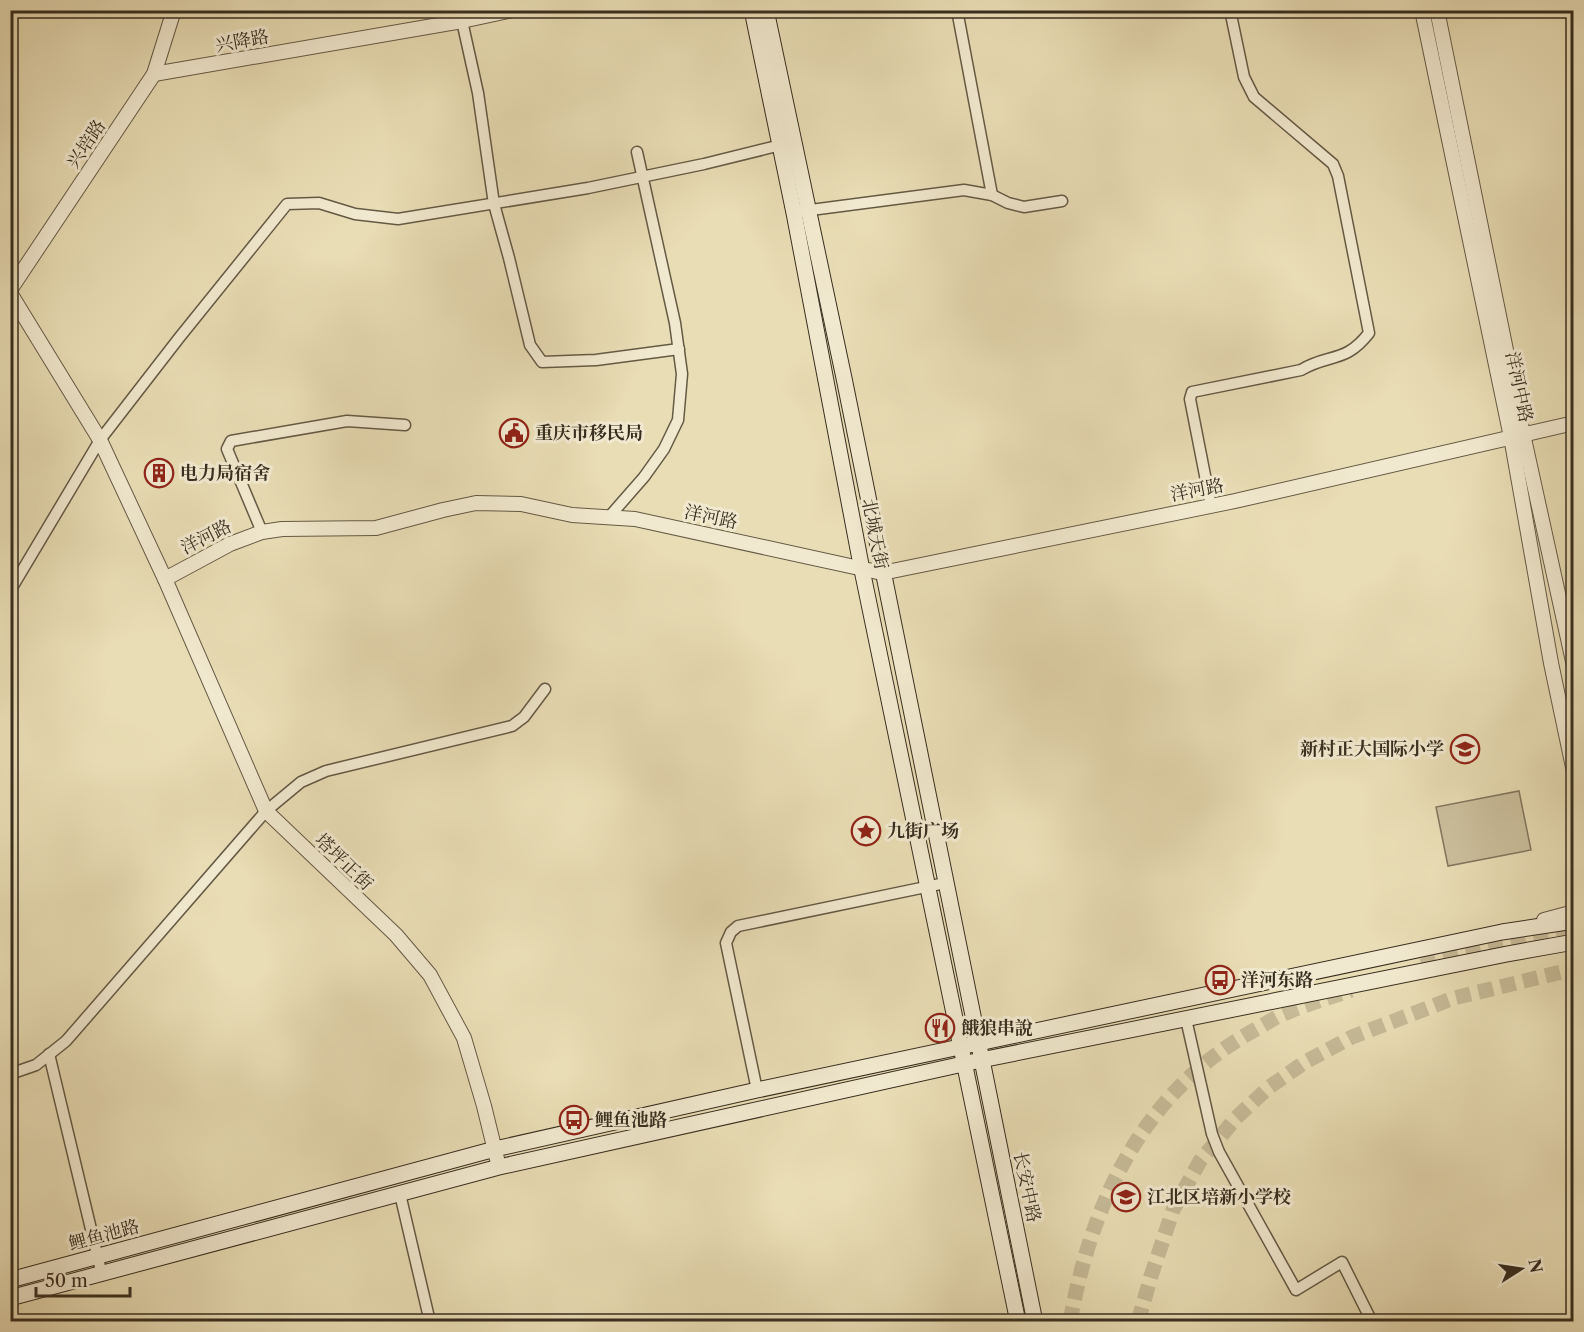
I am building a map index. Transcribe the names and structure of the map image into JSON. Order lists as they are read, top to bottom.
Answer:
{
  "streets": {
    "main road": ["北城天街", "长安中路", "鲤鱼池路"],
    "street": [
      "兴降路",
      "兴培路",
      "洋河中路",
      "洋河路",
      "塔坪正街"
    ]
  },
  "crossings": [
    ["兴降路", "兴培路"],
    ["洋河中路", "洋河路"],
    ["洋河路", "北城天街"],
    ["洋河路", "塔坪正街"],
    ["北城天街", "长安中路"],
    ["北城天街", "鲤鱼池路"],
    ["塔坪正街", "鲤鱼池路"],
    ["长安中路", "鲤鱼池路"]
  ],
  "places": {
    "public building": ["重庆市移民局"],
    "building": ["电力局宿舍"],
    "school or university": ["新村正大国际小学", "江北区培新小学校"],
    "place": ["九街广场"],
    "bus stop": ["洋河东路", "鲤鱼池路"],
    "restaurant": ["餓狼串說"]
  },
  "scale_bar": "50 m",
  "north": "right"
}
